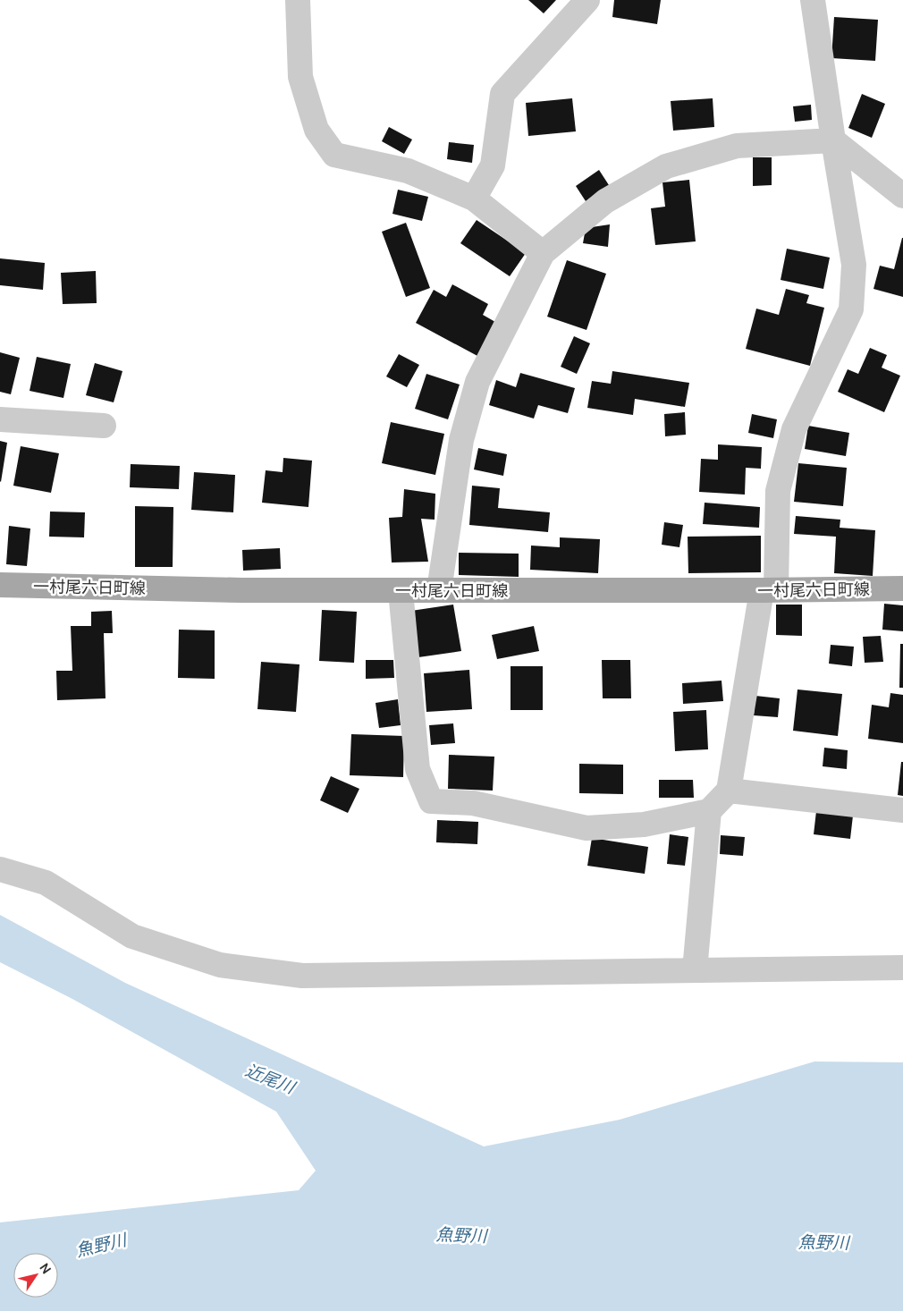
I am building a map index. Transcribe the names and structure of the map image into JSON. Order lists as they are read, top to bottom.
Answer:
{
  "streets": {
    "main road": ["一村尾六日町線"]
  },
  "water": ["近尾川", "魚野川"],
  "north": "top right"
}
